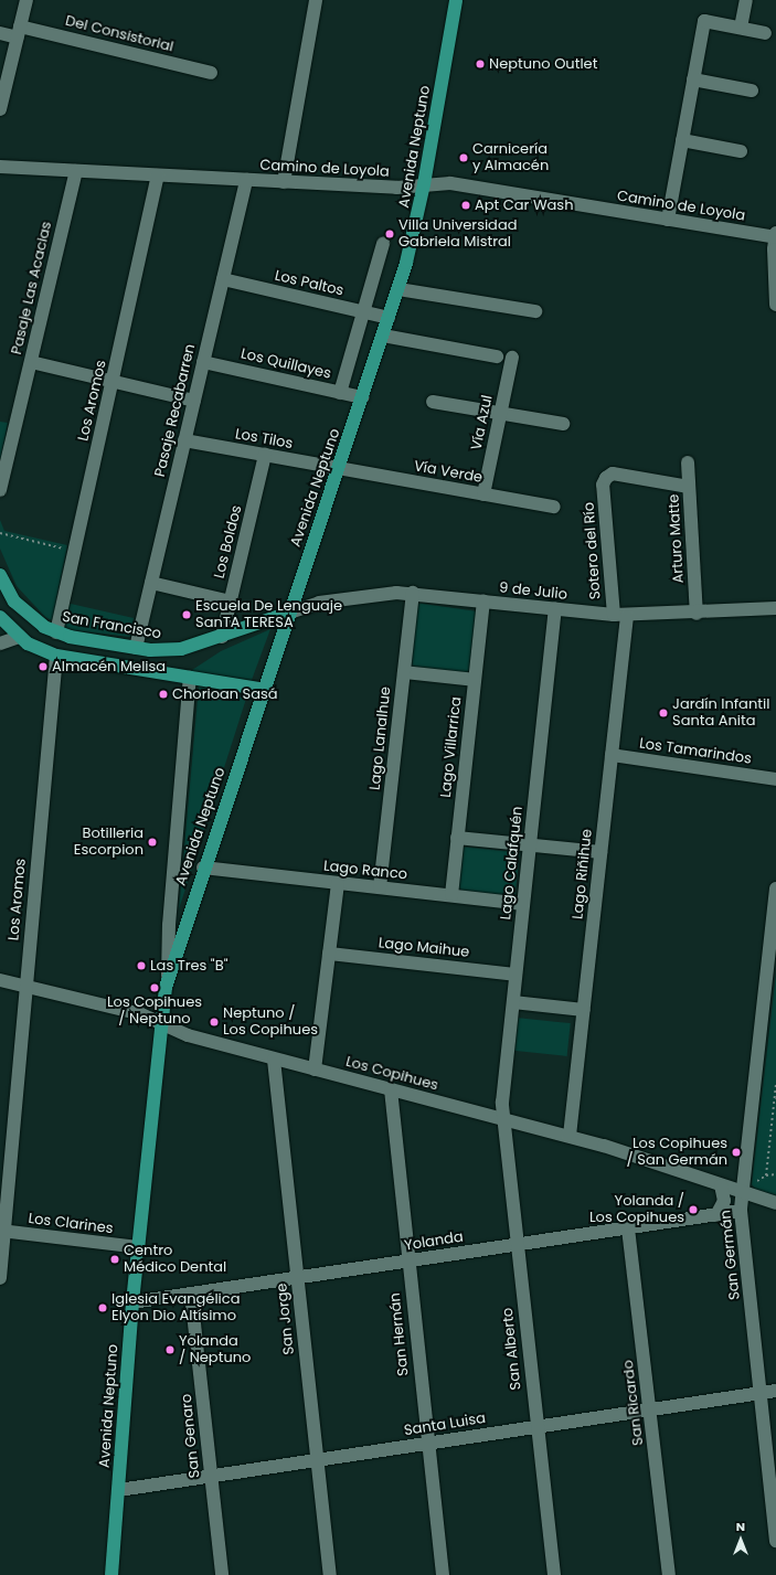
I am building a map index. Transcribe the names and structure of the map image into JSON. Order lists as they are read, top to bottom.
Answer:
{
  "streets": {
    "main road": ["Avenida Neptuno", "San Francisco"],
    "street": [
      "Del Consistorial",
      "Camino de Loyola",
      "Los Paltos",
      "Pasaje Las Acacias",
      "Los Quillayes",
      "Los Aromos",
      "Pasaje Recabarren",
      "Vía Azul",
      "Los Tilos",
      "Vía Verde",
      "Arturo Matte",
      "Los Boldos",
      "Sotero del Río",
      "9 de Julio",
      "Lago Lanalhue",
      "Lago Villarrica",
      "Los Tamarindos",
      "Lago Calafquén",
      "Lago Ranco",
      "Lago Riñihue",
      "Lago Maihue",
      "Los Copihues",
      "Los Clarines",
      "Yolanda",
      "San Germán",
      "San Jorge",
      "San Hernán",
      "San Alberto",
      "San Ricardo",
      "Santa Luisa",
      "San Genaro"
    ]
  },
  "crossings": [
    ["Avenida Neptuno", "Camino de Loyola"],
    ["Avenida Neptuno", "Los Paltos"],
    ["Avenida Neptuno", "Los Quillayes"],
    ["Avenida Neptuno", "Los Tilos"],
    ["Avenida Neptuno", "Vía Verde"],
    ["Avenida Neptuno", "9 de Julio"],
    ["Avenida Neptuno", "San Francisco"],
    ["Avenida Neptuno", "Lago Ranco"],
    ["Avenida Neptuno", "Los Copihues"],
    ["Avenida Neptuno", "Los Clarines"],
    ["Avenida Neptuno", "Yolanda"],
    ["Avenida Neptuno", "Santa Luisa"],
    ["Camino de Loyola", "Pasaje Las Acacias"],
    ["Camino de Loyola", "Los Aromos"],
    ["Camino de Loyola", "Pasaje Recabarren"],
    ["Los Paltos", "Pasaje Recabarren"],
    ["Los Quillayes", "Pasaje Recabarren"],
    ["Los Aromos", "San Francisco"],
    ["Los Aromos", "Los Copihues"],
    ["Los Aromos", "Los Clarines"],
    ["Pasaje Recabarren", "Los Tilos"],
    ["Pasaje Recabarren", "San Francisco"],
    ["Vía Azul", "Vía Verde"],
    ["Los Tilos", "Vía Verde"],
    ["Los Tilos", "Los Boldos"],
    ["Arturo Matte", "Sotero del Río"],
    ["Arturo Matte", "9 de Julio"],
    ["Los Boldos", "San Francisco"],
    ["Sotero del Río", "9 de Julio"],
    ["Sotero del Río", "Lago Riñihue"],
    ["9 de Julio", "San Francisco"],
    ["9 de Julio", "Lago Lanalhue"],
    ["9 de Julio", "Lago Villarrica"],
    ["9 de Julio", "Lago Calafquén"],
    ["9 de Julio", "Lago Riñihue"],
    ["Lago Lanalhue", "Lago Ranco"],
    ["Lago Villarrica", "Lago Ranco"],
    ["Los Tamarindos", "Lago Riñihue"],
    ["Lago Calafquén", "Lago Ranco"],
    ["Lago Calafquén", "Lago Maihue"],
    ["Lago Calafquén", "Los Copihues"],
    ["Lago Calafquén", "San Alberto"],
    ["Lago Riñihue", "Los Copihues"],
    ["Los Copihues", "San Germán"],
    ["Los Copihues", "San Jorge"],
    ["Los Copihues", "San Hernán"],
    ["Los Copihues", "San Alberto"],
    ["Yolanda", "San Germán"],
    ["Yolanda", "San Jorge"],
    ["Yolanda", "San Hernán"],
    ["Yolanda", "San Alberto"],
    ["Yolanda", "San Ricardo"],
    ["Yolanda", "San Genaro"],
    ["San Germán", "Santa Luisa"],
    ["San Jorge", "Santa Luisa"],
    ["San Hernán", "Santa Luisa"],
    ["San Alberto", "Santa Luisa"],
    ["San Ricardo", "Santa Luisa"],
    ["Santa Luisa", "San Genaro"]
  ],
  "places": [
    "Neptuno Outlet",
    "Carnicería y Almacén",
    "Apt Car Wash",
    "Villa Universidad Gabriela Mistral",
    "Escuela De Lenguaje SanTA TERESA",
    "Almacén Melisa",
    "Chorioan Sasá",
    "Jardín Infantil Santa Anita",
    "Botilleria Escorpion",
    "Las Tres \"B\"",
    "Los Copihues / Neptuno",
    "Neptuno / Los Copihues",
    "Los Copihues / San Germán",
    "Yolanda / Los Copihues",
    "Centro Médico Dental",
    "Iglesia Evangélica Elyon Dio Altísimo",
    "Yolanda / Neptuno"
  ],
  "north": "top"
}
